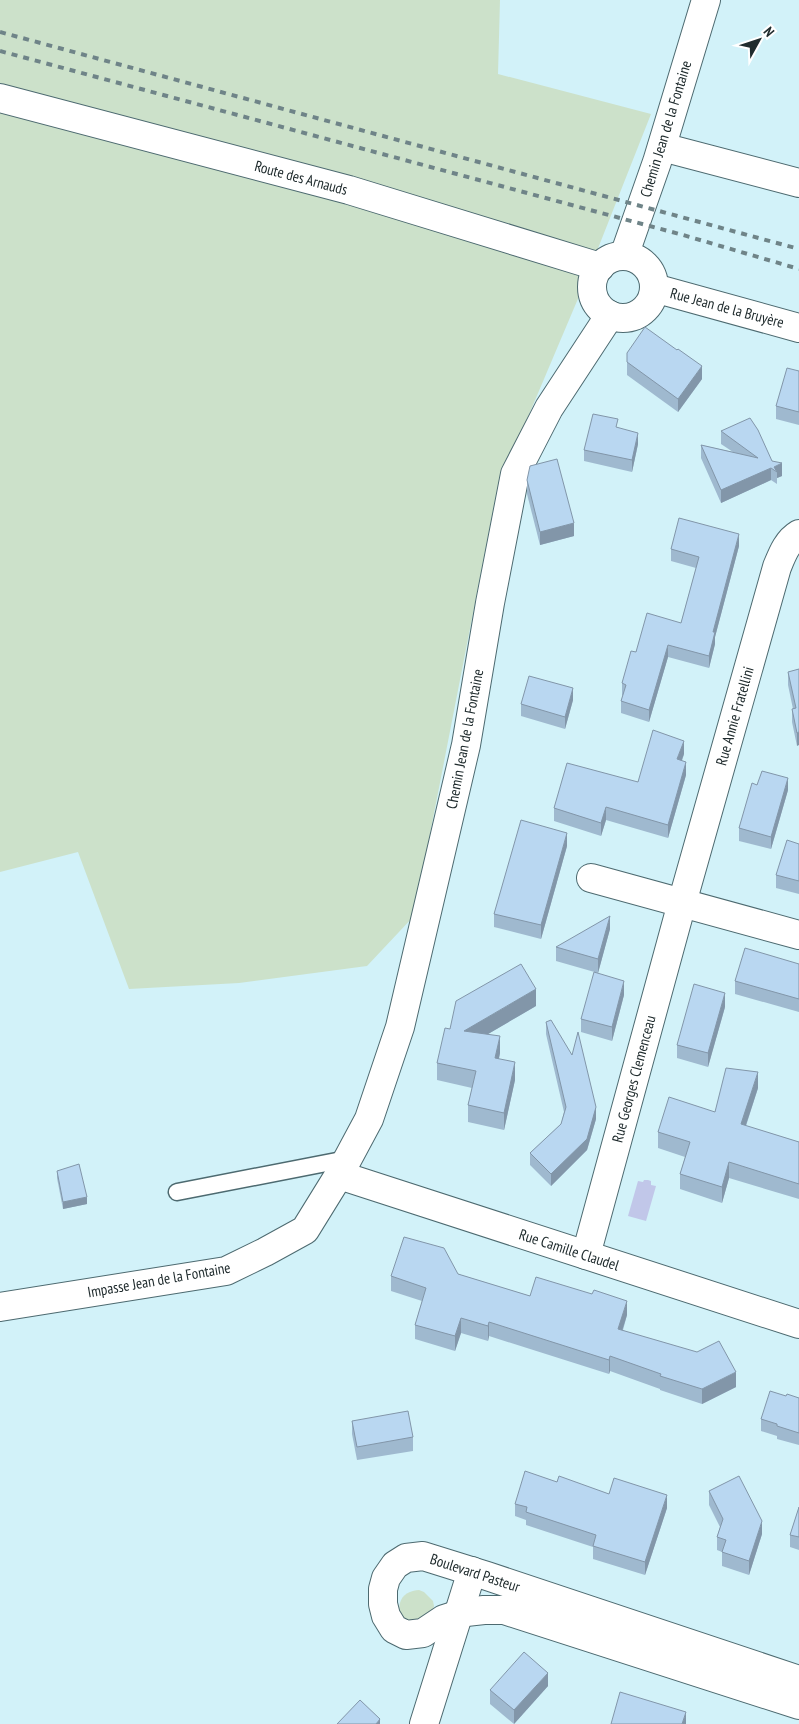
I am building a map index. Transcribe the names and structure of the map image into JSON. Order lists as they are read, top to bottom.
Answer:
{
  "streets": {
    "street": [
      "Chemin Jean de la Fontaine",
      "Route des Arnauds",
      "Rue Jean de la Bruyère",
      "Rue Annie Fratellini",
      "Rue Georges Clemenceau",
      "Rue Camille Claudel",
      "Impasse Jean de la Fontaine",
      "Boulevard Pasteur"
    ]
  },
  "crossings": [
    ["Chemin Jean de la Fontaine", "Route des Arnauds"],
    ["Chemin Jean de la Fontaine", "Rue Jean de la Bruyère"],
    ["Chemin Jean de la Fontaine", "Rue Camille Claudel"],
    ["Chemin Jean de la Fontaine", "Impasse Jean de la Fontaine"],
    ["Route des Arnauds", "Rue Jean de la Bruyère"],
    ["Rue Annie Fratellini", "Rue Georges Clemenceau"],
    ["Rue Georges Clemenceau", "Rue Camille Claudel"],
    ["Rue Camille Claudel", "Impasse Jean de la Fontaine"]
  ],
  "north": "top right"
}
